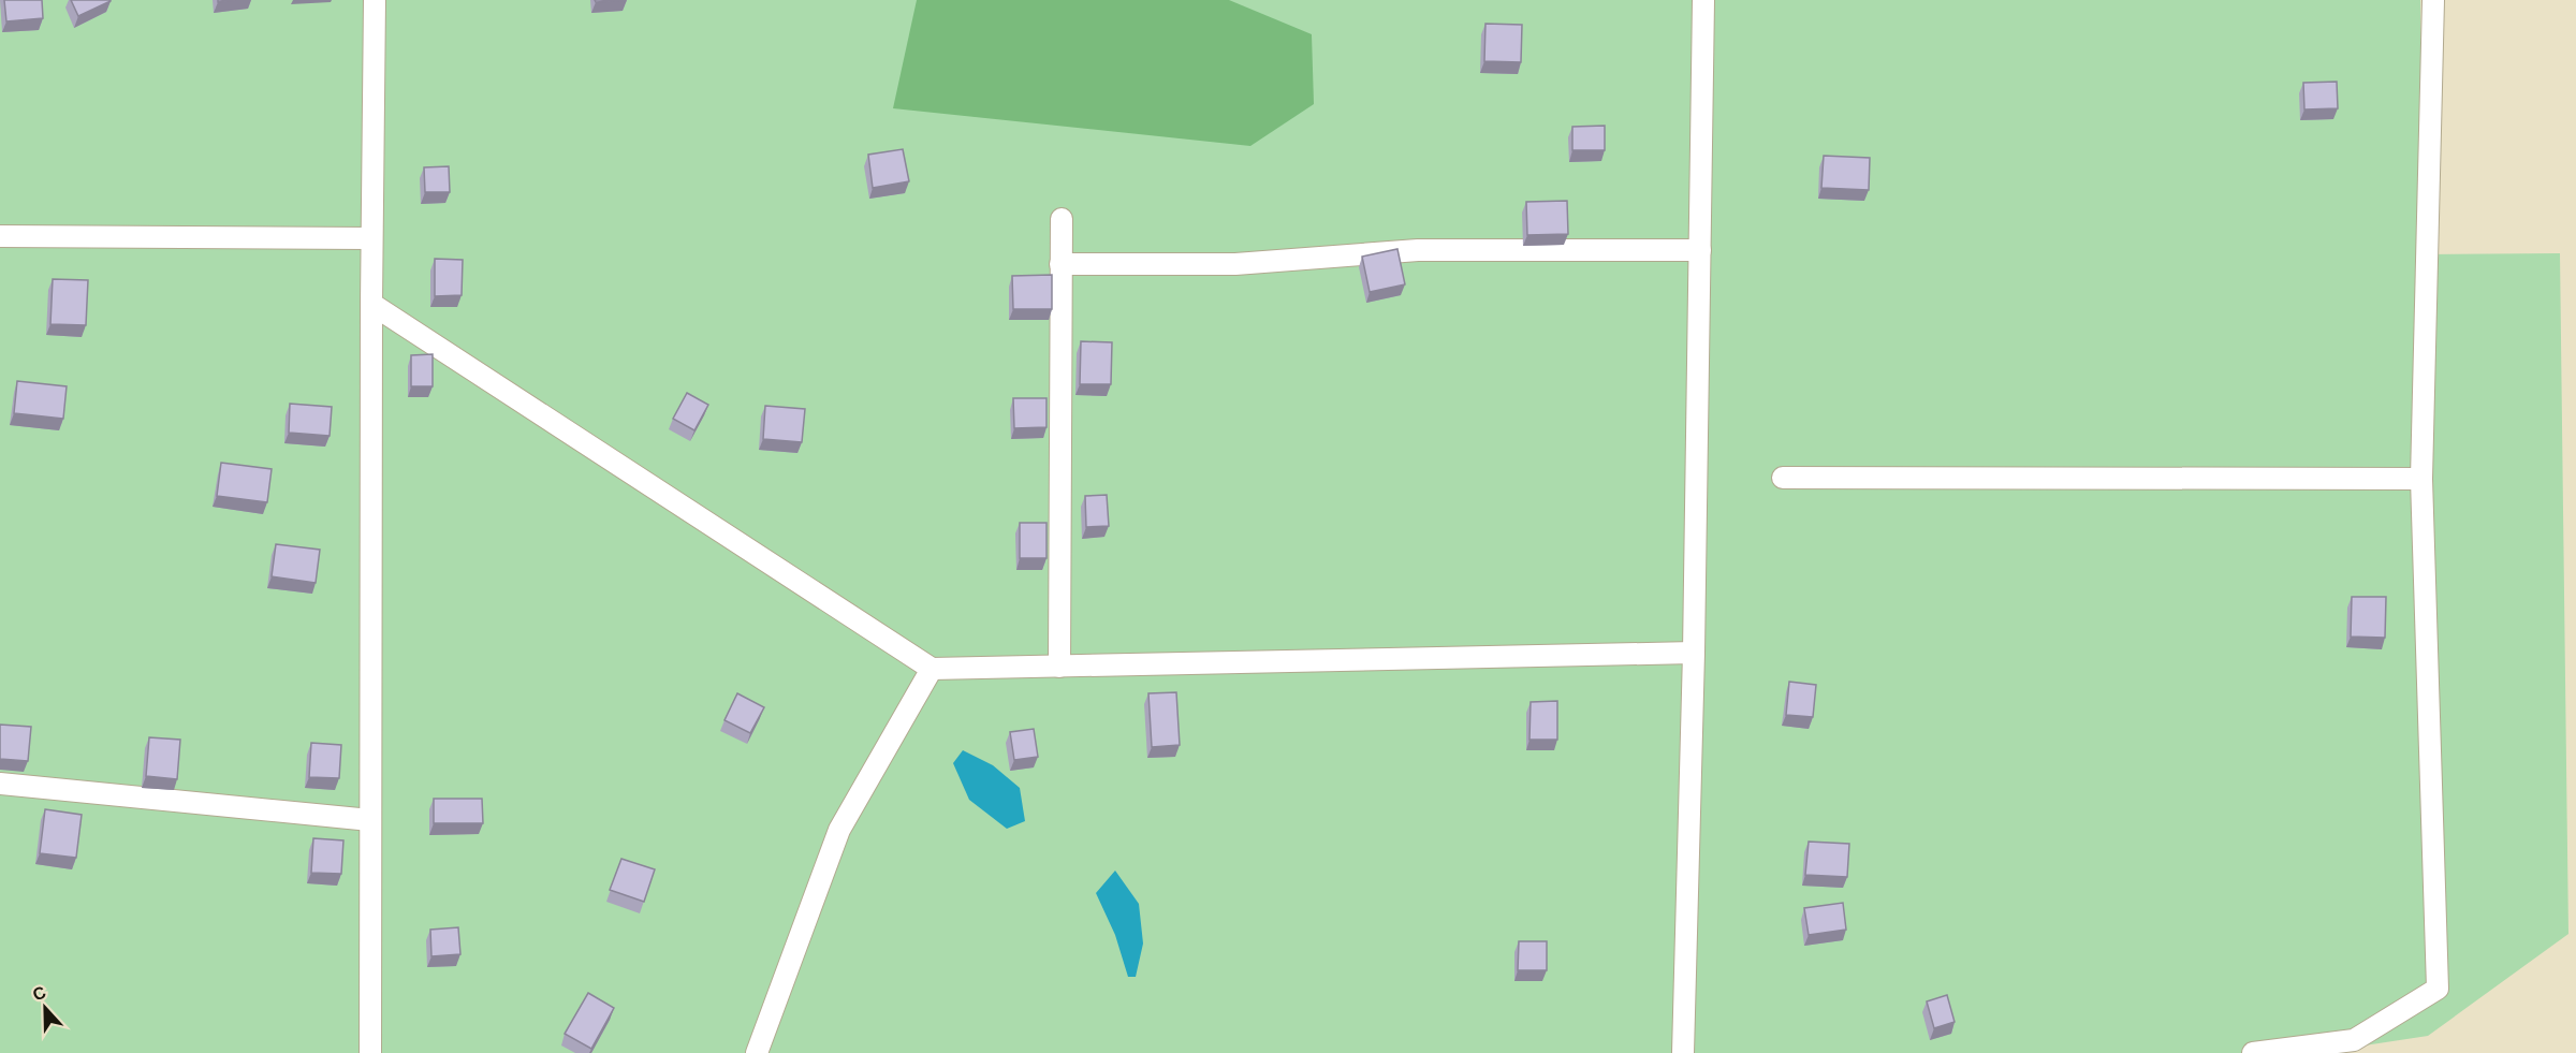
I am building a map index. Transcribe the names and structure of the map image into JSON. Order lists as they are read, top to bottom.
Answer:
{
  "north": "top"
}
